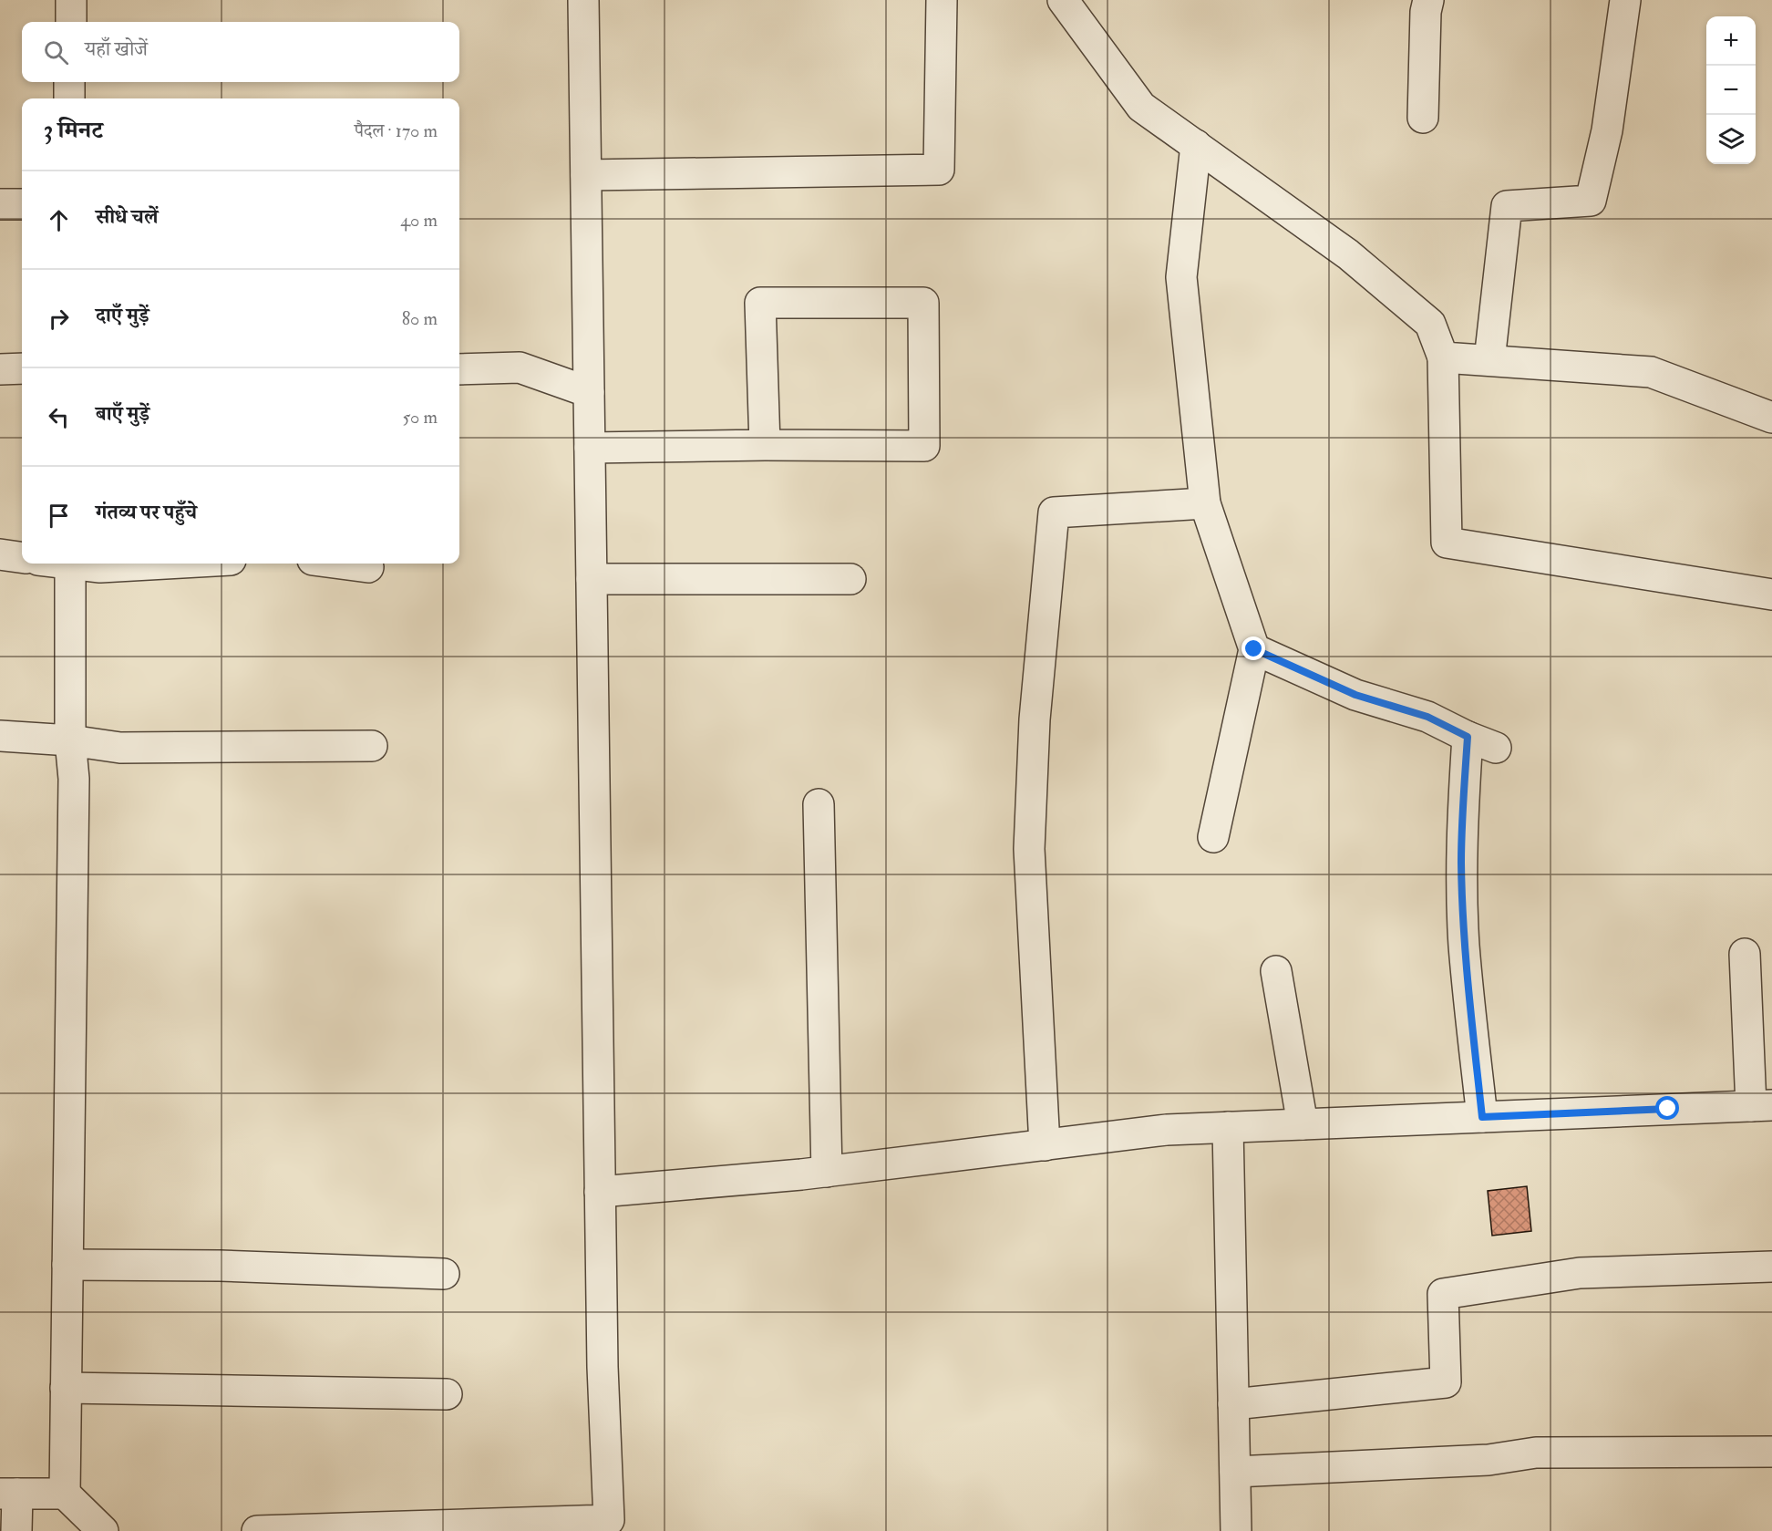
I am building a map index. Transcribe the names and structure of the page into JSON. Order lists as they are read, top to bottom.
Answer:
{
  "page": {
    "map_buttons": ["+", "−"],
    "search": "यहाँ खोजें",
    "heading": ["3 मिनट", "पैदल · 170 m"],
    "list": [
      ["सीधे चलें", "40 m"],
      ["दाएँ मुड़ें", "80 m"],
      ["बाएँ मुड़ें", "50 m"],
      "गंतव्य पर पहुँचे"
    ]
  }
}
